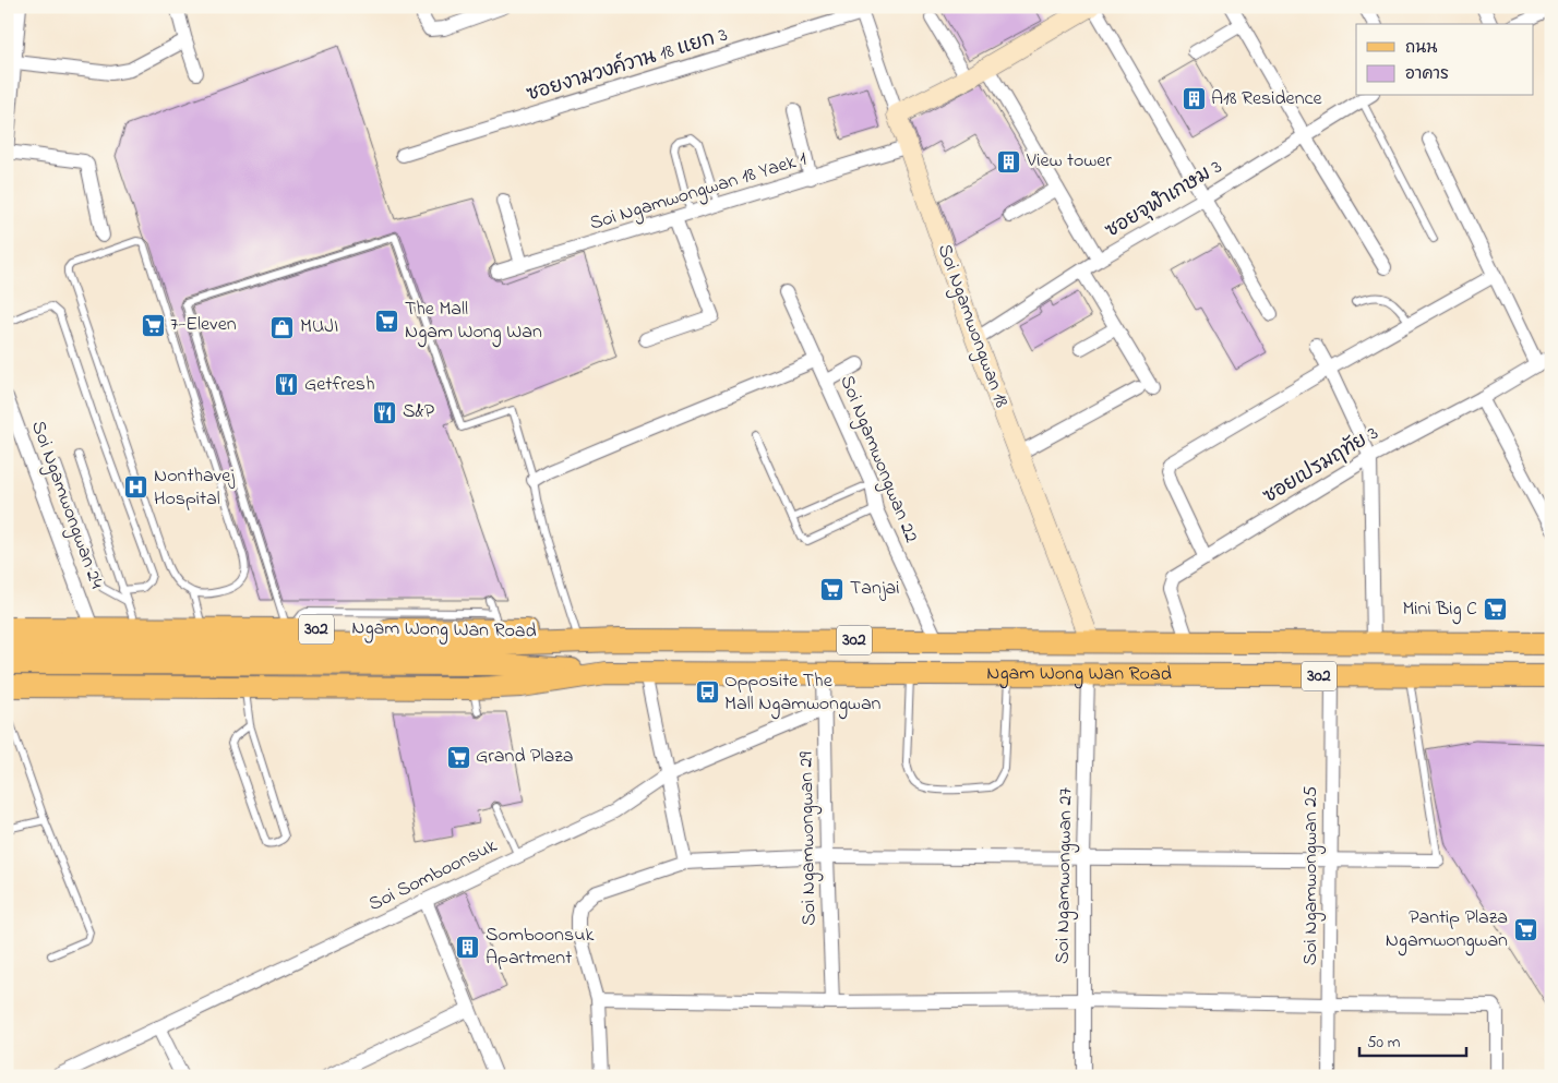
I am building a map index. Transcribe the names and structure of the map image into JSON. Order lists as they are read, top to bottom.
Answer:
{
  "streets": {
    "main road": ["302", "Ngam Wong Wan Road"],
    "street": [
      "ซอยงามวงค์วาน 18 แยก 3",
      "Soi Ngamwongwan 18 Yaek 1",
      "ซอยจุฬาเกษม 3",
      "Soi Ngamwongwan 18",
      "Soi Ngamwongwan 22",
      "ซอยเปรมฤทัย 3",
      "Soi Ngamwongwan 24",
      "Soi Ngamwongwan 29",
      "Soi Somboonsuk",
      "Soi Ngamwongwan 27",
      "Soi Ngamwongwan 25"
    ]
  },
  "crossings": [
    ["ซอยงามวงค์วาน 18 แยก 3", "Soi Ngamwongwan 18"],
    ["Soi Ngamwongwan 18 Yaek 1", "Soi Ngamwongwan 18"],
    ["ซอยจุฬาเกษม 3", "Soi Ngamwongwan 18"],
    ["Soi Ngamwongwan 18", "Ngam Wong Wan Road"],
    ["Soi Ngamwongwan 22", "Ngam Wong Wan Road"],
    ["ซอยเปรมฤทัย 3", "Ngam Wong Wan Road"],
    ["Soi Ngamwongwan 24", "Ngam Wong Wan Road"],
    ["Ngam Wong Wan Road", "Soi Ngamwongwan 29"],
    ["Ngam Wong Wan Road", "Soi Ngamwongwan 27"],
    ["Ngam Wong Wan Road", "Soi Ngamwongwan 25"],
    ["Soi Ngamwongwan 29", "Soi Somboonsuk"]
  ],
  "places": {
    "building": ["A18 Residence", "View tower", "Somboonsuk Apartment"],
    "supermarket": [
      "The Mall Ngam Wong Wan",
      "7-Eleven",
      "Tanjai",
      "Mini Big C",
      "Grand Plaza",
      "Pantip Plaza Ngamwongwan"
    ],
    "shop": ["MUJI"],
    "restaurant": ["Getfresh", "S&P"],
    "hospital": ["Nonthavej Hospital"],
    "bus stop": ["Opposite The Mall Ngamwongwan"]
  },
  "legend": ["ถนน", "อาคาร"],
  "scale_bar": "50 m"
}
